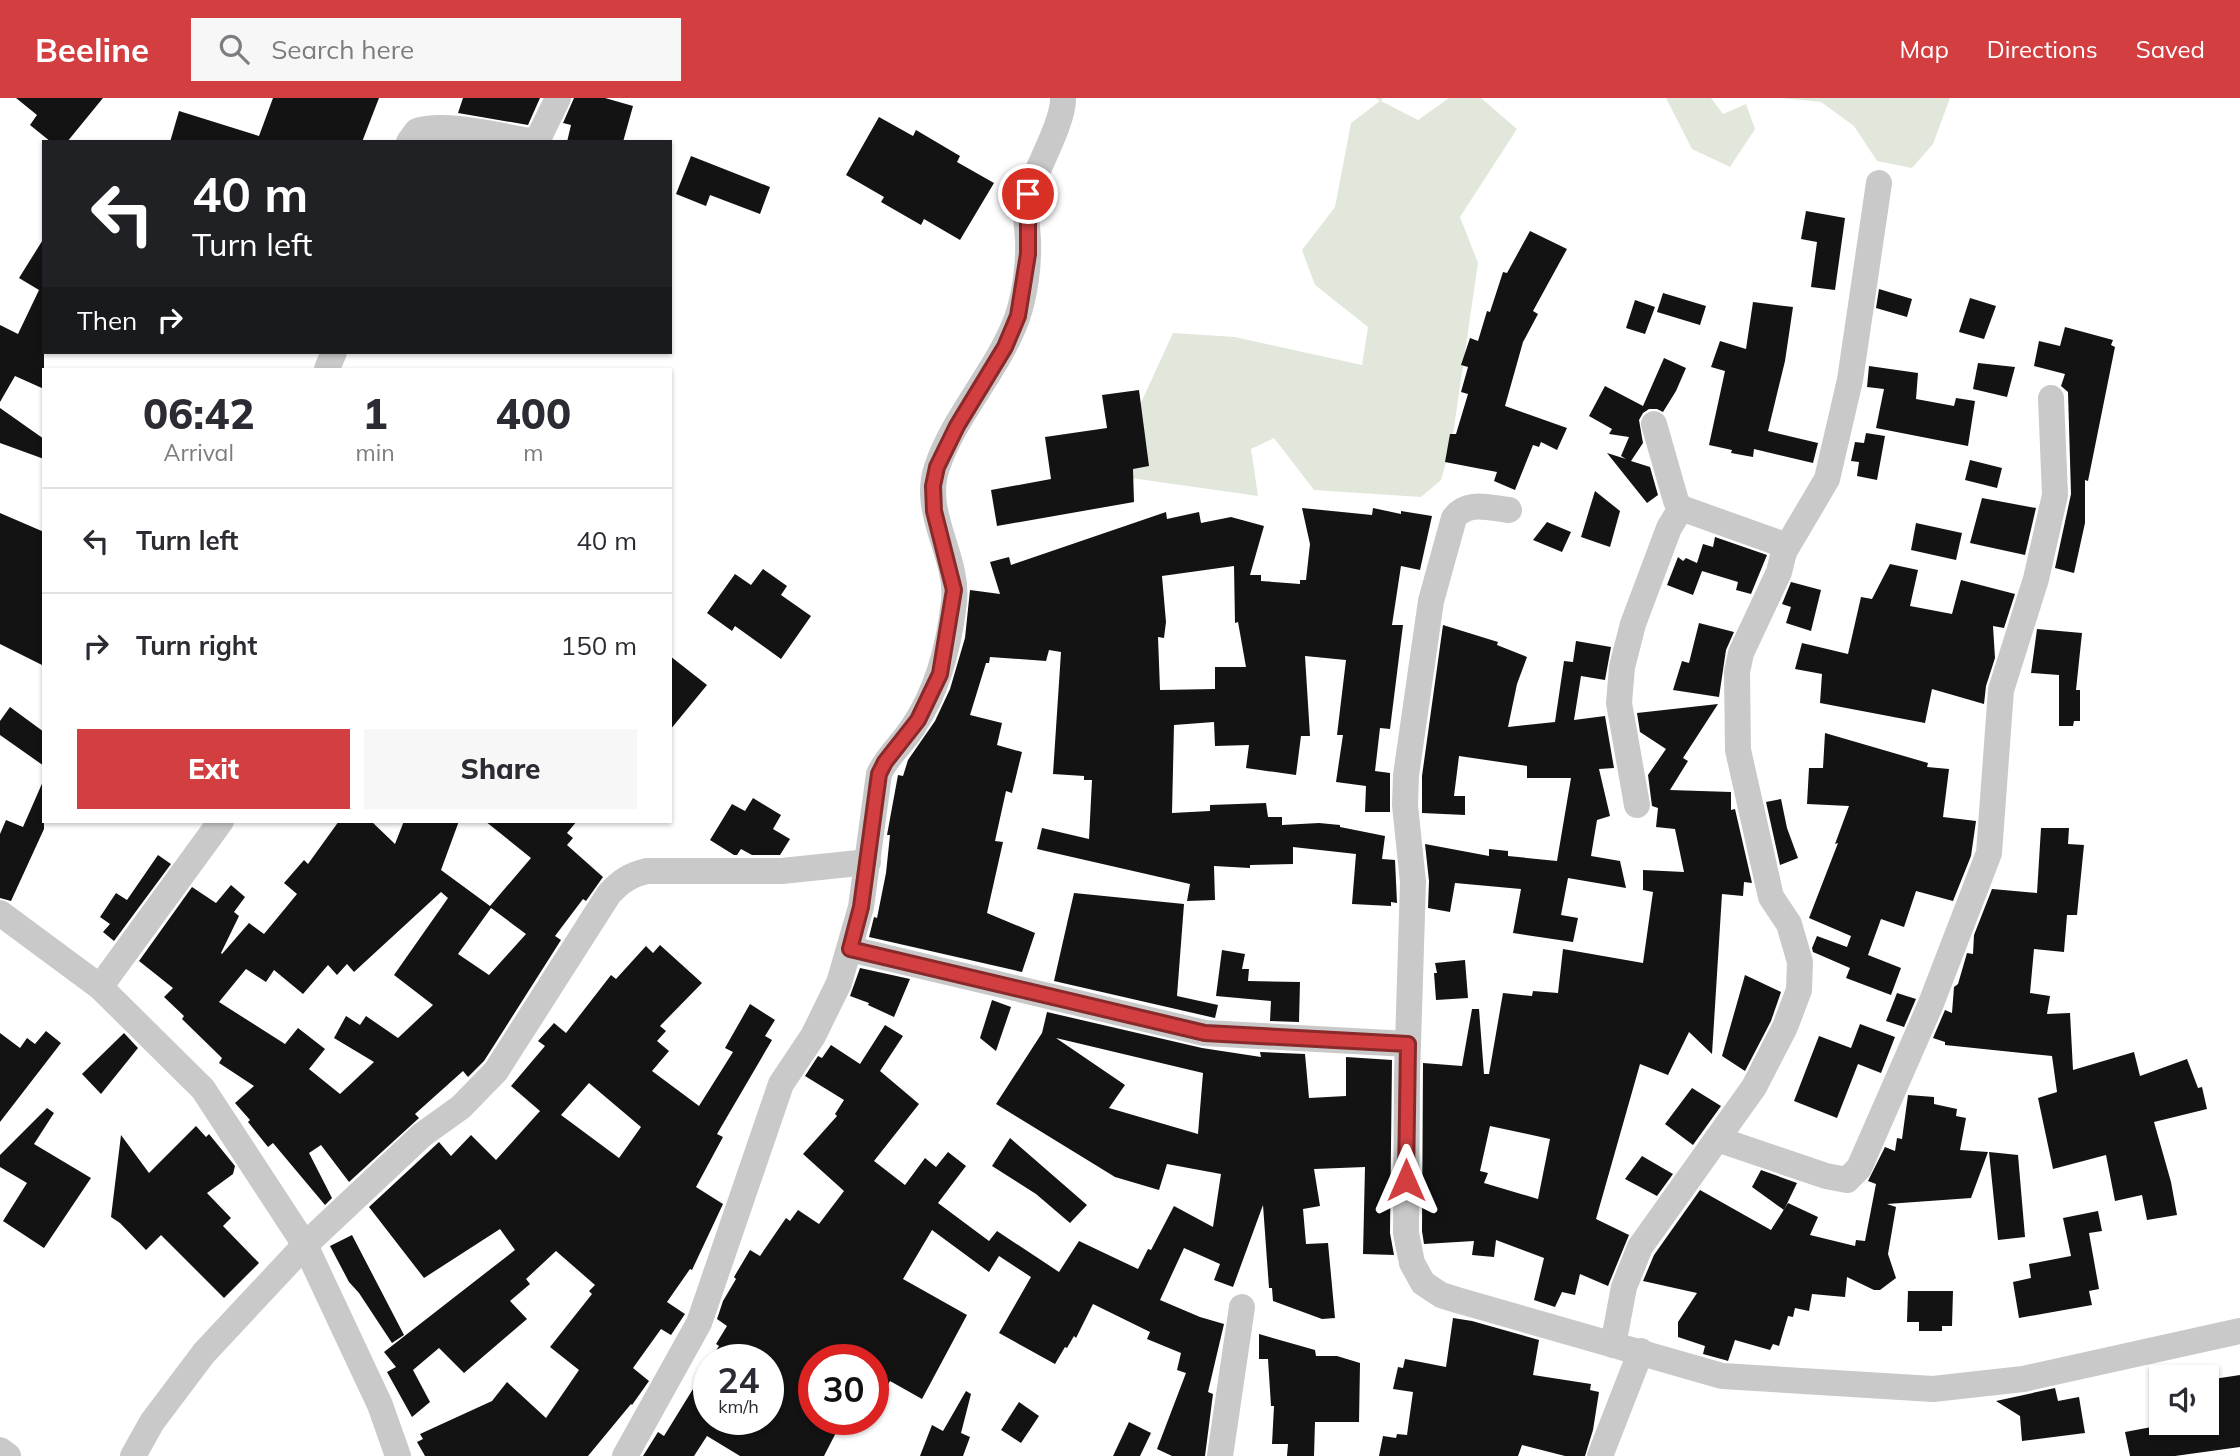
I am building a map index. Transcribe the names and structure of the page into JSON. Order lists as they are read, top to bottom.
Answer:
{
  "page": {
    "header": "Beeline",
    "search": "Search here",
    "nav": ["Map", "Directions", "Saved"],
    "turn": ["40 m", "Turn left"],
    "then": "Then",
    "eta": [
      "06:42",
      "Arrival",
      "1",
      "min",
      "400",
      "m"
    ],
    "list": [
      {
        "name": "Turn left",
        "value": "40 m"
      },
      {
        "name": "Turn right",
        "value": "150 m"
      }
    ],
    "buttons": ["Exit", "Share"],
    "speed": "24 km/h",
    "limit": "30"
  }
}
